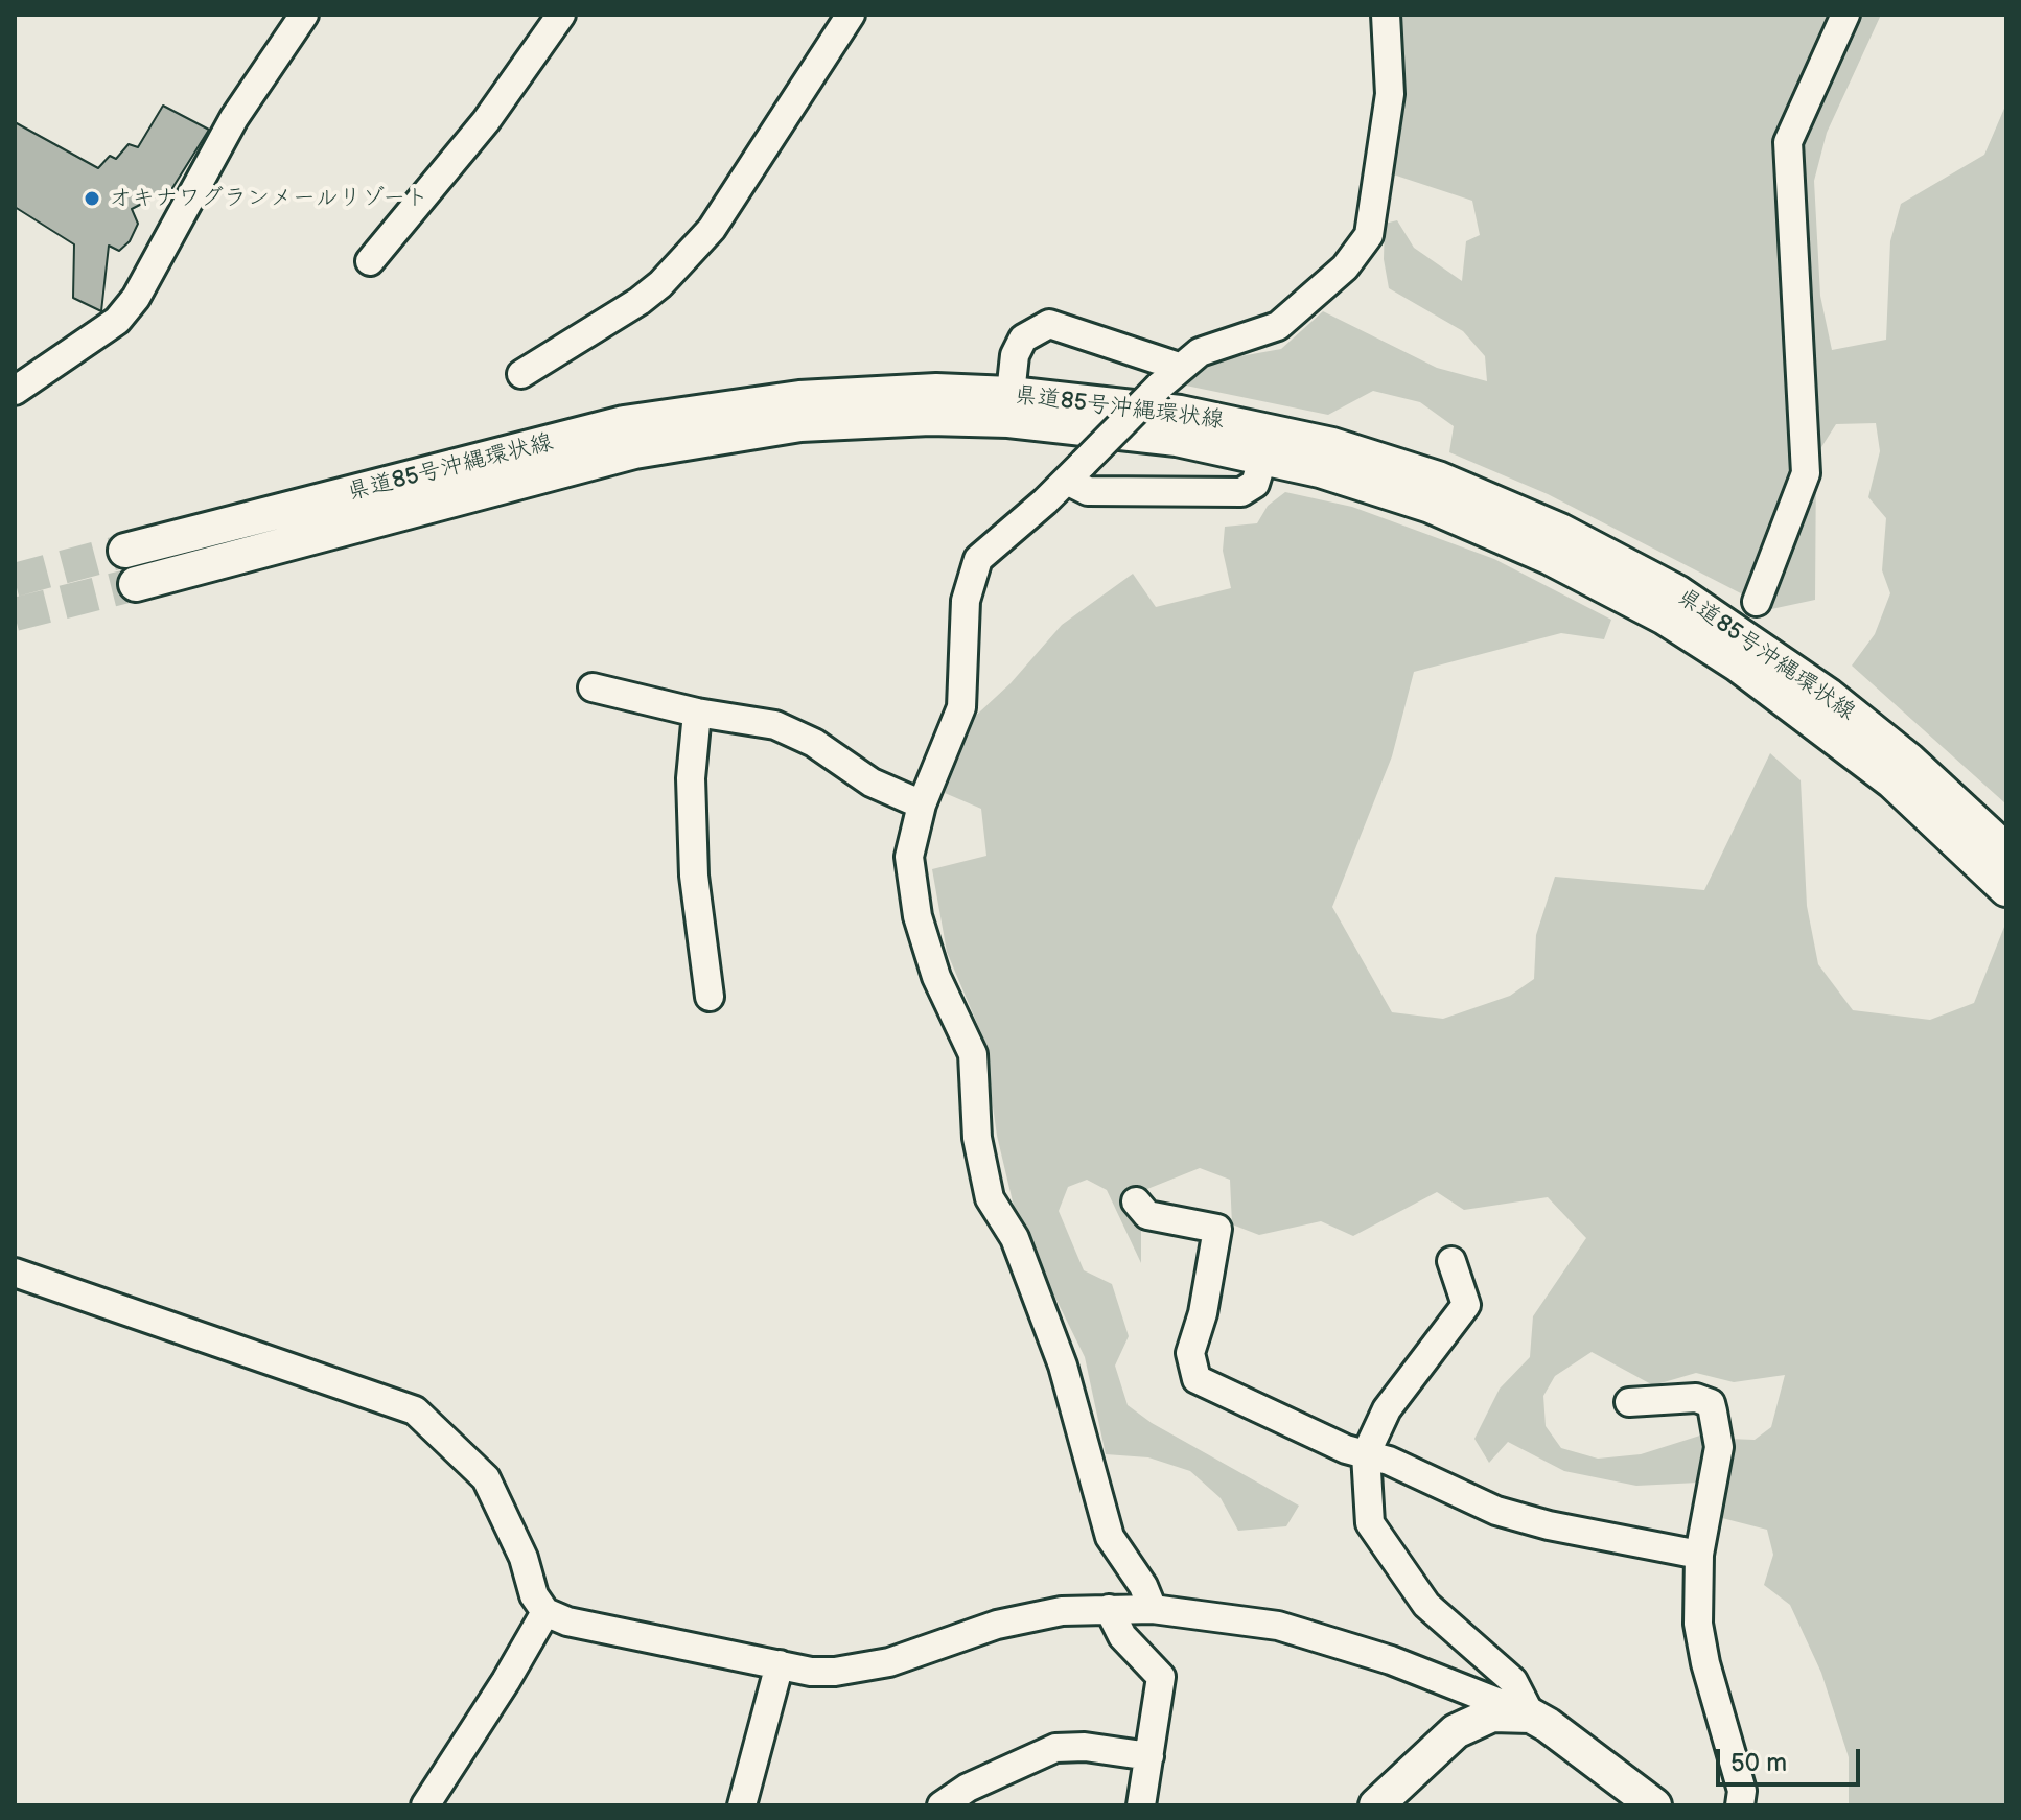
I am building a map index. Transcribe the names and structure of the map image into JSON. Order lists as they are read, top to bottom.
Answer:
{
  "streets": {
    "main road": ["県道85号沖縄環状線"]
  },
  "places": ["オキナワグランメールリゾート"],
  "scale_bar": "50 m"
}
